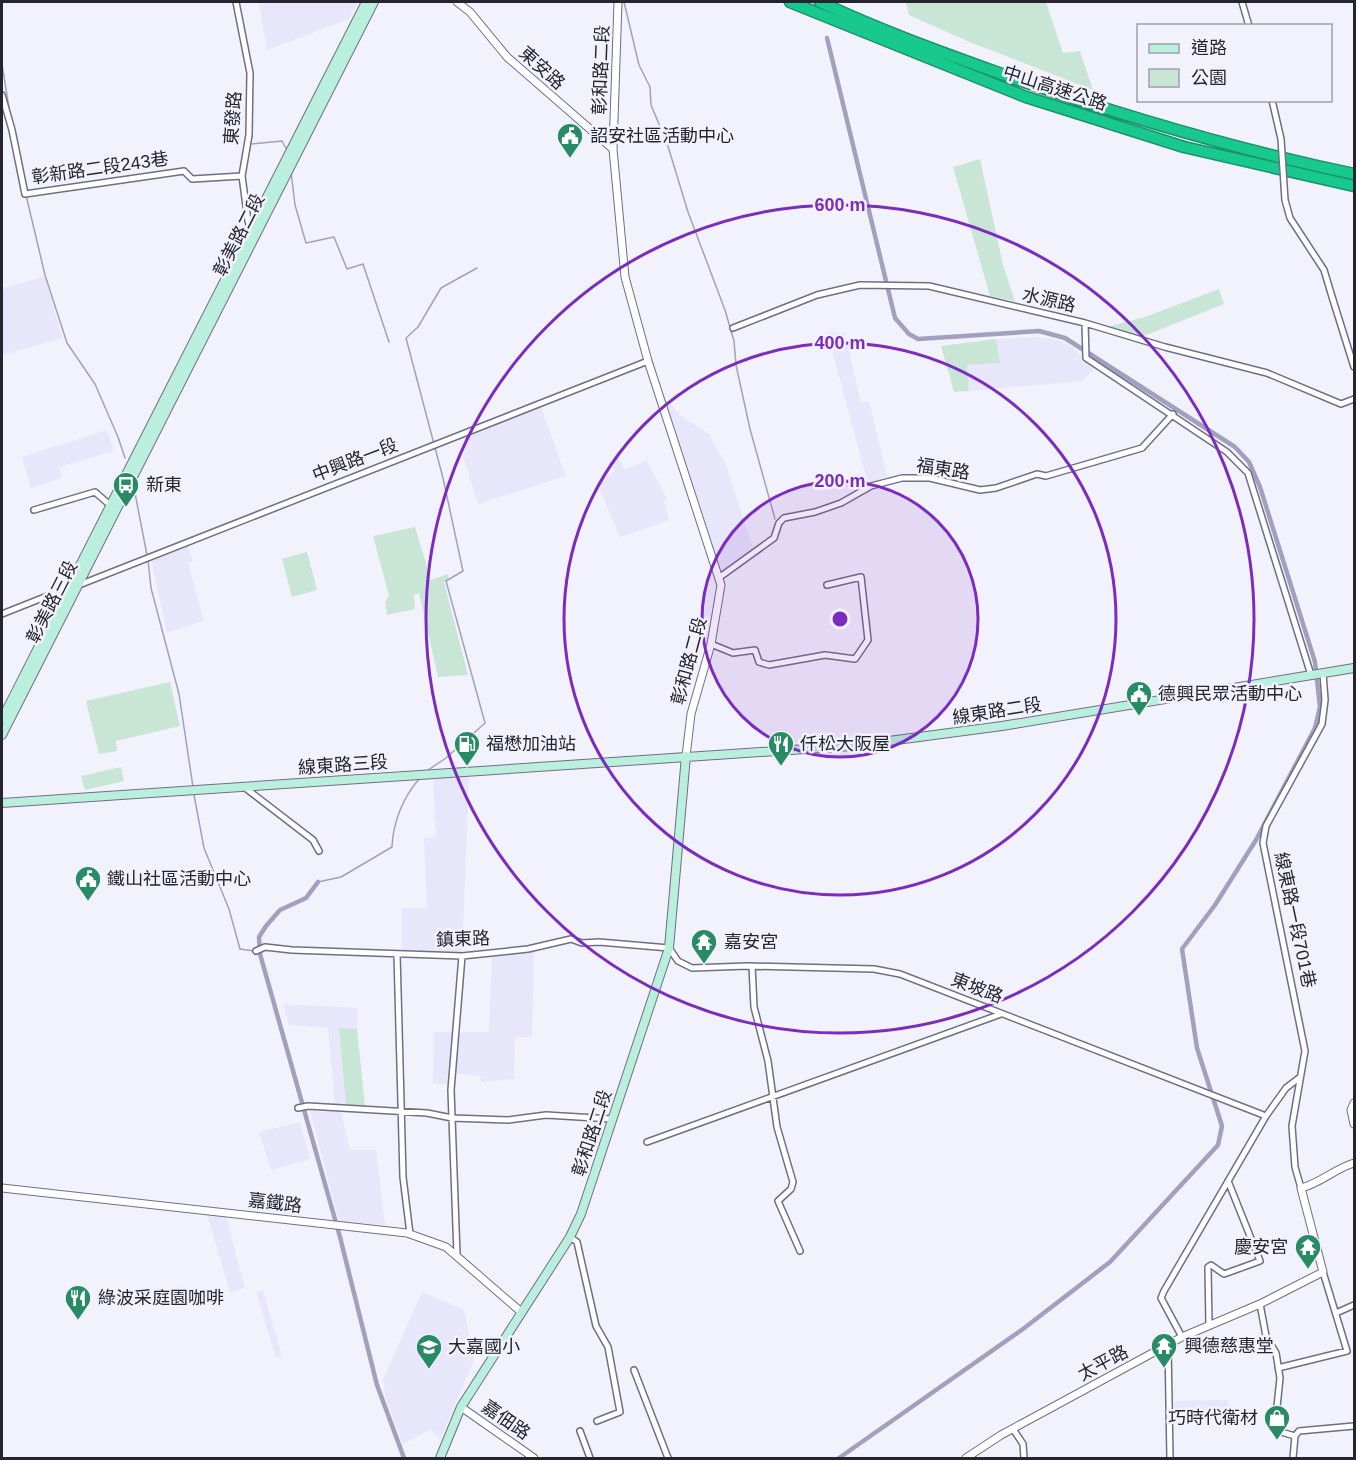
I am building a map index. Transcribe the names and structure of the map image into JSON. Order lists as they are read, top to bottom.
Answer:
{
  "streets": {
    "highway": ["中山高速公路"],
    "main road": [
      "彰和路二段",
      "彰美路二段",
      "彰美路三段",
      "線東路二段",
      "線東路三段"
    ],
    "street": [
      "東安路",
      "東發路",
      "彰新路二段243巷",
      "水源路",
      "中興路一段",
      "福東路",
      "線東路一段701巷",
      "鎮東路",
      "東坡路",
      "嘉鐵路",
      "太平路",
      "嘉佃路"
    ]
  },
  "crossings": [
    ["東安路", "彰和路二段"],
    ["彰和路二段", "中興路一段"],
    ["彰和路二段", "福東路"],
    ["彰和路二段", "線東路二段"],
    ["彰和路二段", "線東路三段"],
    ["彰和路二段", "鎮東路"],
    ["彰和路二段", "東坡路"],
    ["彰和路二段", "嘉鐵路"],
    ["彰和路二段", "嘉佃路"],
    ["東發路", "彰新路二段243巷"],
    ["東發路", "彰美路二段"],
    ["彰美路二段", "彰美路三段"],
    ["水源路", "線東路一段701巷"],
    ["中興路一段", "彰美路三段"],
    ["福東路", "線東路一段701巷"],
    ["線東路二段", "線東路三段"],
    ["線東路二段", "線東路一段701巷"],
    ["鎮東路", "東坡路"]
  ],
  "places": {
    "public building": ["詔安社區活動中心", "德興民眾活動中心", "鐵山社區活動中心"],
    "bus stop": ["新東"],
    "fuel station": ["福懋加油站"],
    "restaurant": ["仟松大阪屋", "綠波采庭園咖啡"],
    "temple": ["嘉安宮", "慶安宮", "興德慈惠堂"],
    "school or university": ["大嘉國小"],
    "shop": ["巧時代衛材"]
  },
  "legend": ["道路", "公園"],
  "rings": ["600 m", "400 m", "200 m"]
}
